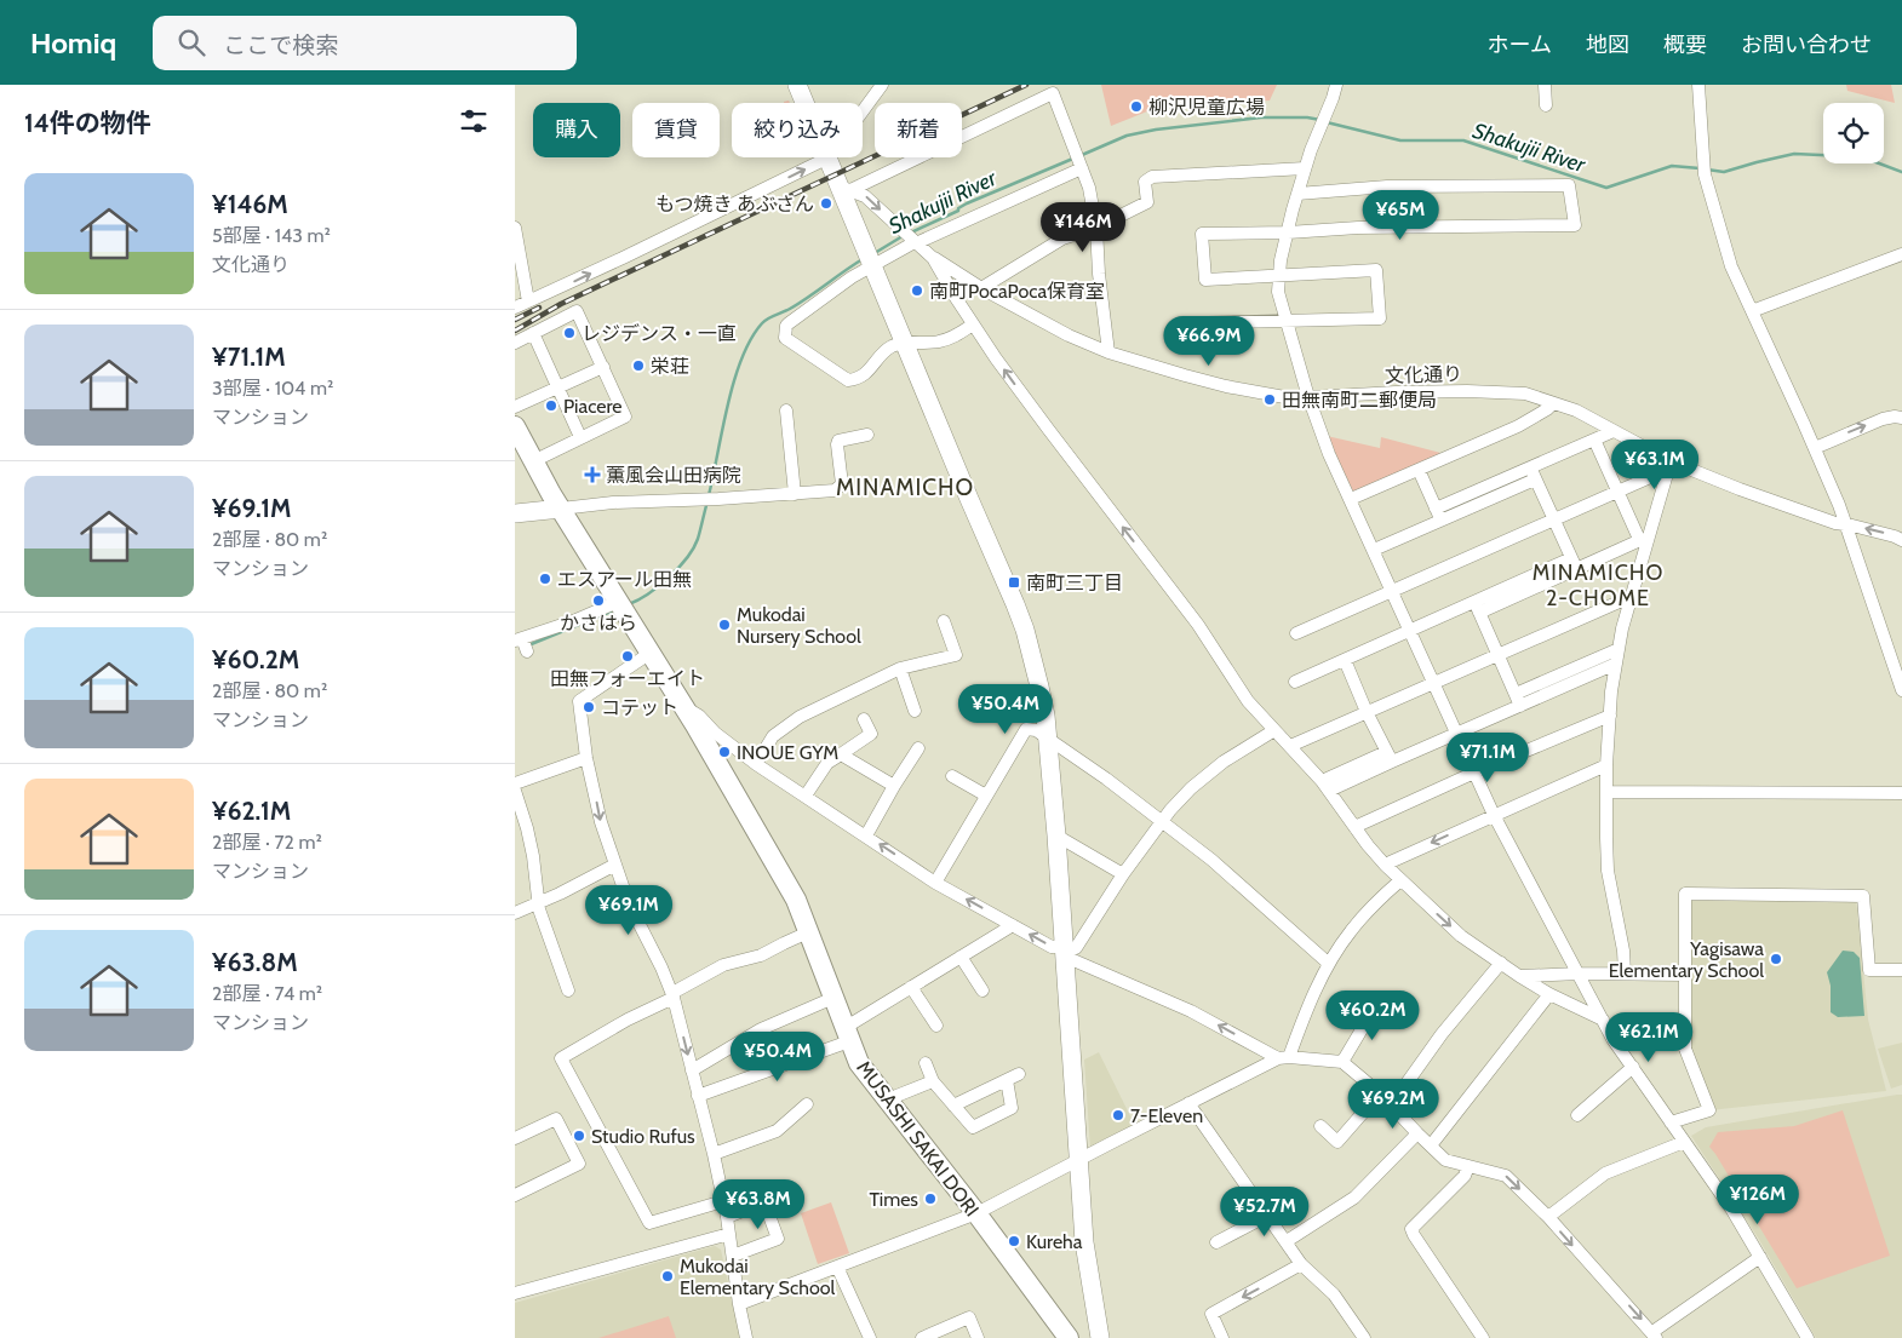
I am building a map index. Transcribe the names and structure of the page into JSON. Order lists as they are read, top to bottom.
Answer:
{
  "streets": {
    "main road": ["MUSASHI SAKAI DORI"],
    "street": ["文化通り"]
  },
  "districts": ["MINAMICHO", "MINAMICHO 2-CHOME"],
  "water": ["Shakujii River"],
  "places": {
    "other": [
      "柳沢児童広場",
      "もつ焼き あぶさん",
      "南町PocaPoca保育室",
      "レジデンス・一直",
      "栄荘",
      "田無南町二郵便局",
      "Piacere",
      "エスアール田無",
      "かさはら",
      "Mukodai Nursery School",
      "田無フォーエイト",
      "コテット",
      "INOUE GYM",
      "Yagisawa Elementary School",
      "7-Eleven",
      "Studio Rufus",
      "Times",
      "Kureha",
      "Mukodai Elementary School"
    ],
    "health": ["薫風会山田病院"],
    "transit": ["南町三丁目"]
  },
  "page": {
    "header": "Homiq",
    "search": "ここで検索",
    "nav": [
      "ホーム",
      "地図",
      "概要",
      "お問い合わせ"
    ],
    "heading": "14件の物件",
    "chip": [
      "購入",
      "賃貸",
      "絞り込み",
      "新着"
    ],
    "list": [
      {
        "name": "¥146M",
        "note": "5部屋 · 143 m² · 文化通り"
      },
      {
        "name": "¥71.1M",
        "note": "3部屋 · 104 m² · マンション"
      },
      {
        "name": "¥69.1M",
        "note": "2部屋 · 80 m² · マンション"
      },
      {
        "name": "¥60.2M",
        "note": "2部屋 · 80 m² · マンション"
      },
      {
        "name": "¥62.1M",
        "note": "2部屋 · 72 m² · マンション"
      },
      {
        "name": "¥63.8M",
        "note": "2部屋 · 74 m² · マンション"
      }
    ],
    "price": [
      "¥65M",
      "¥146M",
      "¥66.9M",
      "¥63.1M",
      "¥50.4M",
      "¥71.1M",
      "¥69.1M",
      "¥60.2M",
      "¥62.1M",
      "¥50.4M",
      "¥69.2M",
      "¥126M",
      "¥63.8M",
      "¥52.7M"
    ]
  }
}
